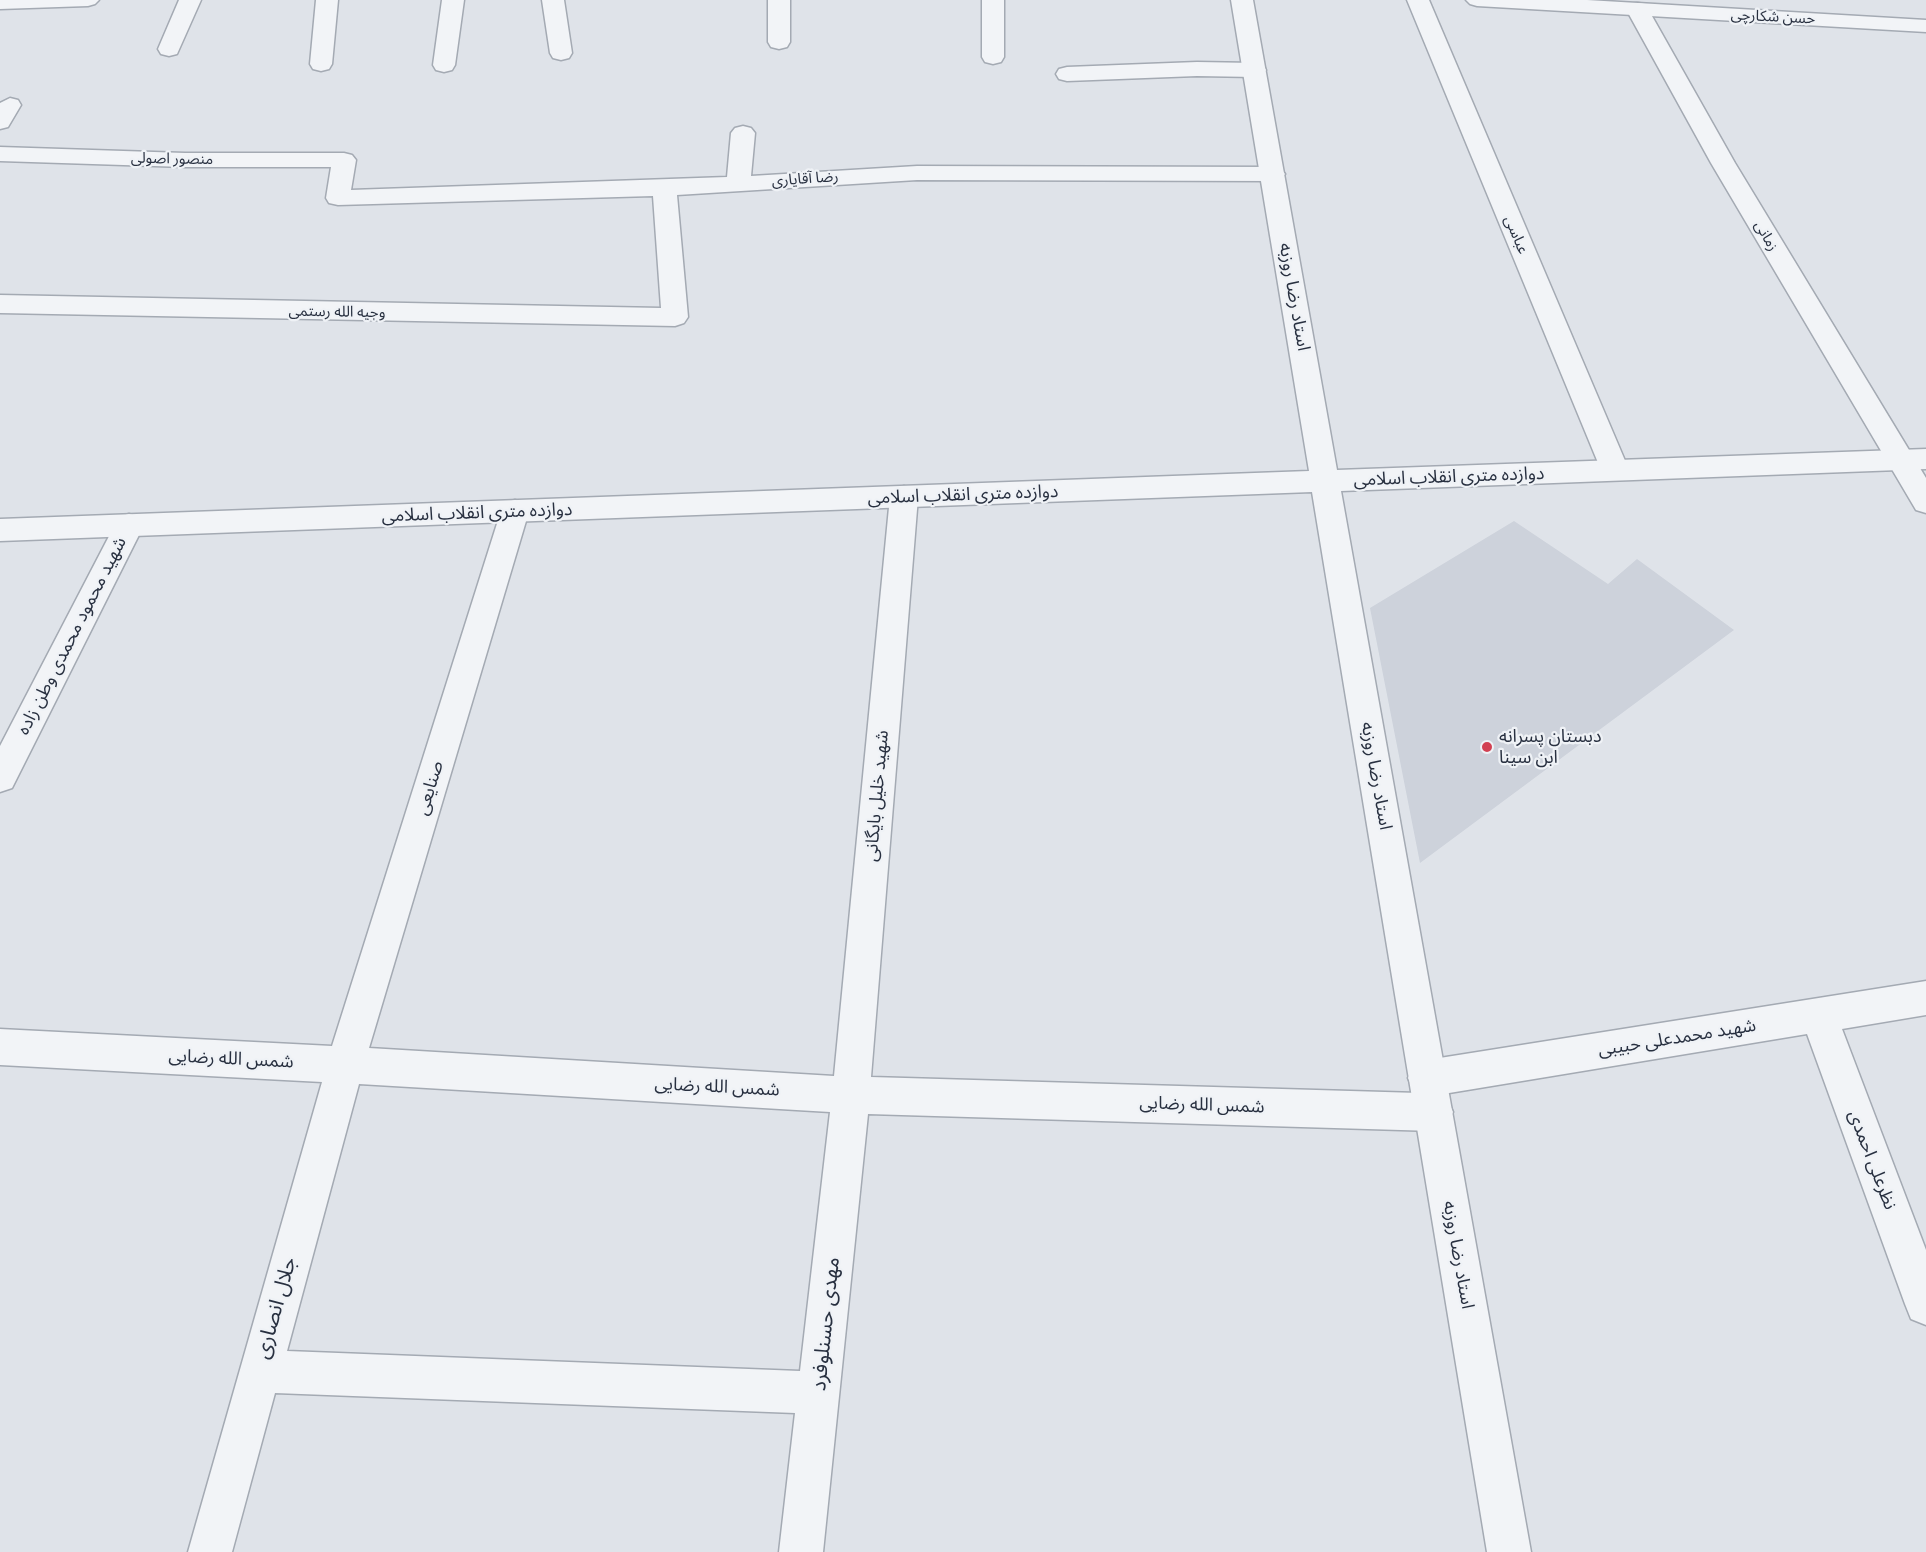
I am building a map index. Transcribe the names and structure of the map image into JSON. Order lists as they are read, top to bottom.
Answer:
{
  "streets": {
    "street": [
      "حسن شکارچی",
      "منصور اصولی",
      "رضا آقایاری",
      "عباسی",
      "زمانی",
      "استاد رضا روزبه",
      "وجیه الله رستمی",
      "دوازده متری انقلاب اسلامی",
      "شهید محمود محمدی وطن زاده",
      "صنایعی",
      "شهید خلیل بایگانی",
      "شهید محمدعلی حبیبی",
      "شمس الله رضایی",
      "نظرعلی احمدی",
      "جلال انصاری",
      "مهدی حسنلوفرد"
    ]
  },
  "crossings": [
    ["حسن شکارچی", "زمانی"],
    ["منصور اصولی", "رضا آقایاری"],
    ["رضا آقایاری", "استاد رضا روزبه"],
    ["رضا آقایاری", "وجیه الله رستمی"],
    ["عباسی", "دوازده متری انقلاب اسلامی"],
    ["زمانی", "دوازده متری انقلاب اسلامی"],
    ["استاد رضا روزبه", "دوازده متری انقلاب اسلامی"],
    ["استاد رضا روزبه", "شهید محمدعلی حبیبی"],
    ["استاد رضا روزبه", "شمس الله رضایی"],
    ["دوازده متری انقلاب اسلامی", "شهید محمود محمدی وطن زاده"],
    ["دوازده متری انقلاب اسلامی", "صنایعی"],
    ["دوازده متری انقلاب اسلامی", "شهید خلیل بایگانی"],
    ["صنایعی", "شمس الله رضایی"],
    ["صنایعی", "جلال انصاری"],
    ["شهید خلیل بایگانی", "شمس الله رضایی"],
    ["شهید خلیل بایگانی", "مهدی حسنلوفرد"],
    ["شهید محمدعلی حبیبی", "شمس الله رضایی"],
    ["شهید محمدعلی حبیبی", "نظرعلی احمدی"],
    ["شمس الله رضایی", "جلال انصاری"],
    ["شمس الله رضایی", "مهدی حسنلوفرد"]
  ],
  "places": ["دبستان پسرانه ابن سینا"]
}
